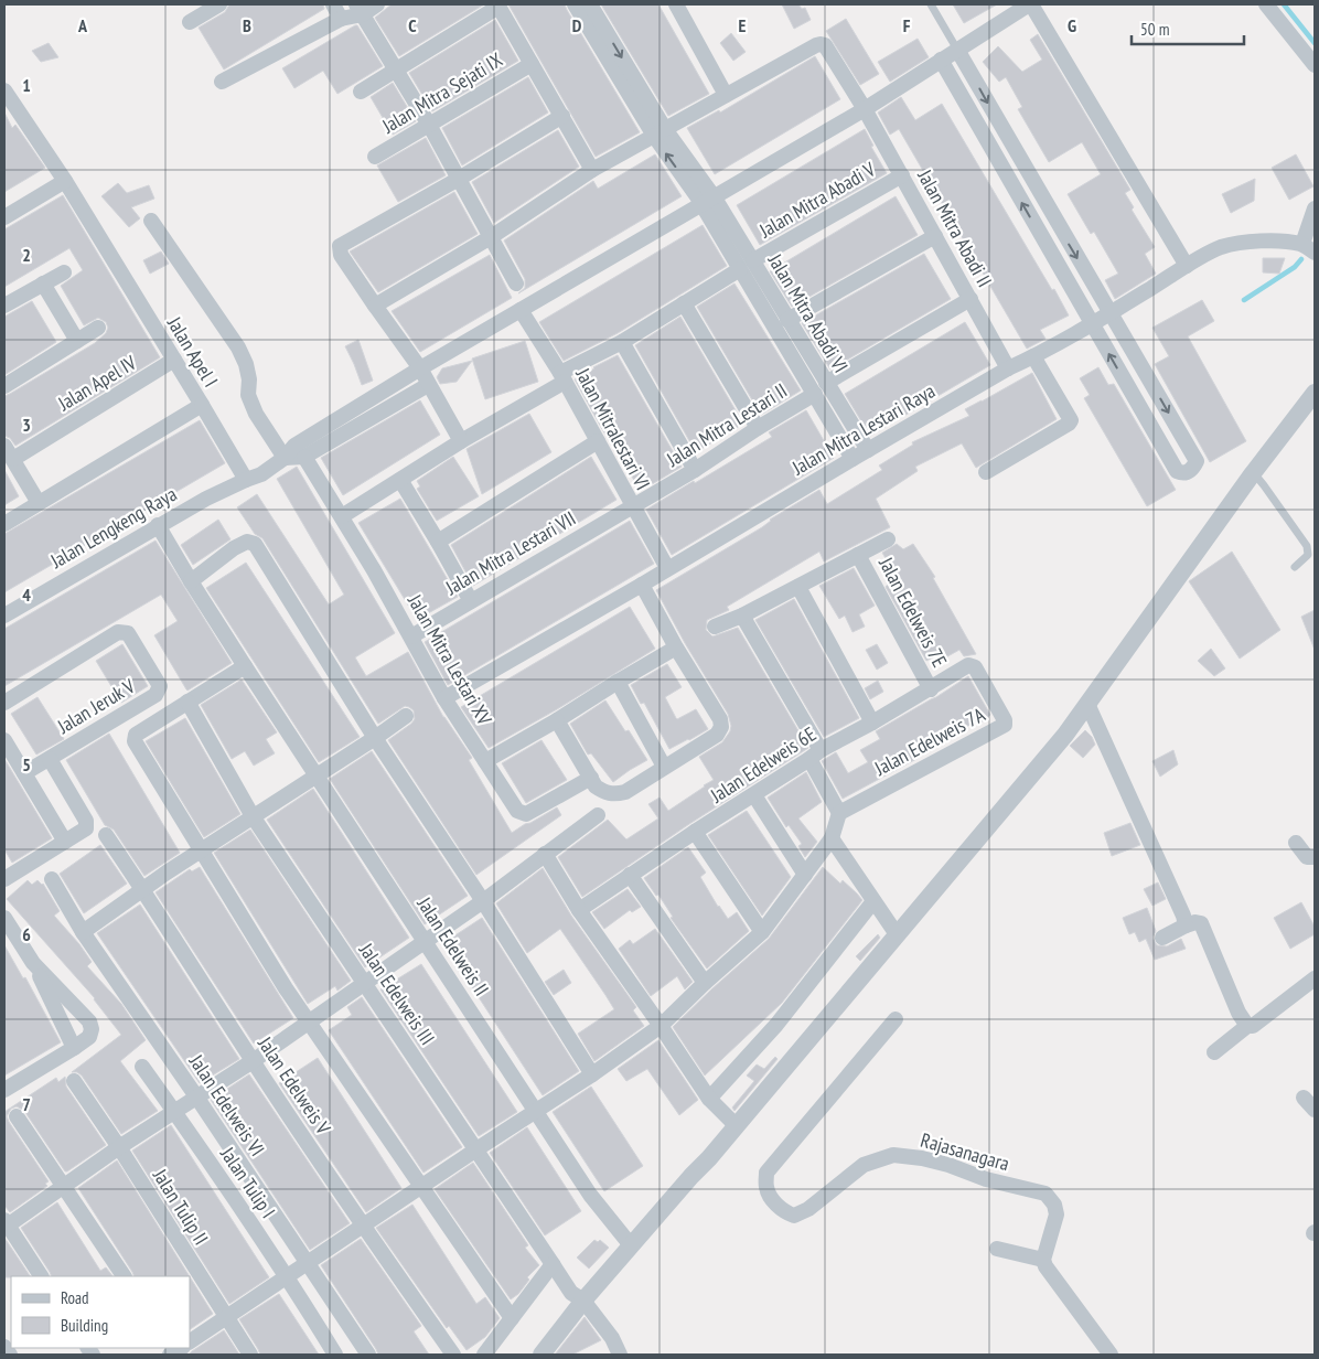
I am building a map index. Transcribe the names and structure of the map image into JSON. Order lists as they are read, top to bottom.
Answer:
{
  "streets": {
    "street": [
      "Jalan Mitra Sejati IX",
      "Jalan Mitra Abadi V",
      "Jalan Mitra Abadi II",
      "Jalan Mitra Abadi VI",
      "Jalan Apel I",
      "Jalan Apel IV",
      "Jalan Mitra Lestari II",
      "Jalan Mitralestari VI",
      "Jalan Mitra Lestari Raya",
      "Jalan Lengkeng Raya",
      "Jalan Mitra Lestari VII",
      "Jalan Edelweis 7E",
      "Jalan Mitra Lestari XV",
      "Jalan Jeruk V",
      "Jalan Edelweis 7A",
      "Jalan Edelweis 6E",
      "Jalan Edelweis II",
      "Jalan Edelweis III",
      "Jalan Edelweis V",
      "Jalan Edelweis VI",
      "Rajasanagara",
      "Jalan Tulip I",
      "Jalan Tulip II"
    ]
  },
  "crossings": [
    ["Jalan Mitra Abadi V", "Jalan Mitra Abadi II"],
    ["Jalan Mitra Abadi V", "Jalan Mitra Abadi VI"],
    ["Jalan Mitra Abadi V", "Jalan Mitralestari VI"],
    ["Jalan Mitra Abadi V", "Jalan Mitra Lestari XV"],
    ["Jalan Mitra Abadi II", "Jalan Mitra Lestari II"],
    ["Jalan Mitra Abadi II", "Jalan Mitra Lestari Raya"],
    ["Jalan Mitra Abadi VI", "Jalan Mitra Lestari II"],
    ["Jalan Mitra Abadi VI", "Jalan Mitra Lestari Raya"],
    ["Jalan Apel I", "Jalan Apel IV"],
    ["Jalan Mitra Lestari II", "Jalan Mitralestari VI"],
    ["Jalan Mitra Lestari II", "Jalan Mitra Lestari VII"],
    ["Jalan Mitralestari VI", "Jalan Mitra Lestari Raya"],
    ["Jalan Mitralestari VI", "Jalan Mitra Lestari VII"],
    ["Jalan Mitra Lestari Raya", "Jalan Mitra Lestari XV"],
    ["Jalan Lengkeng Raya", "Jalan Edelweis II"],
    ["Jalan Mitra Lestari VII", "Jalan Mitra Lestari XV"],
    ["Jalan Edelweis 7E", "Jalan Edelweis 6E"],
    ["Jalan Edelweis 7A", "Jalan Edelweis 6E"],
    ["Jalan Edelweis VI", "Jalan Tulip I"]
  ],
  "legend": ["Road", "Building"],
  "scale_bar": "50 m",
  "grid": {
    "columns": [
      "A",
      "B",
      "C",
      "D",
      "E",
      "F",
      "G"
    ],
    "rows": [
      "1",
      "2",
      "3",
      "4",
      "5",
      "6",
      "7"
    ]
  }
}
